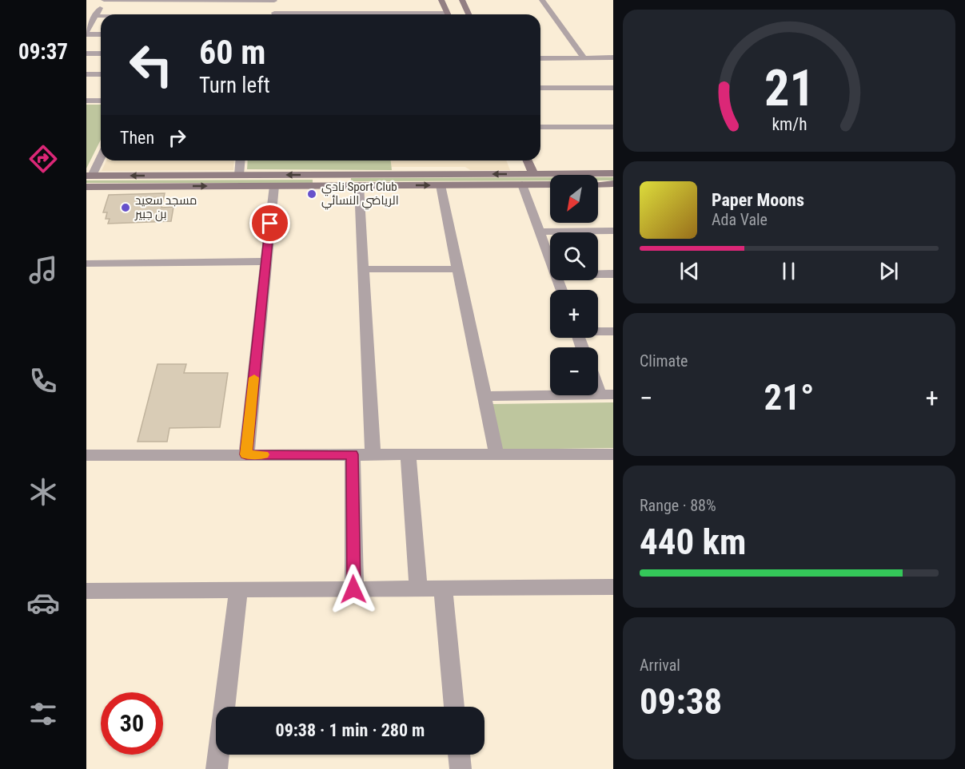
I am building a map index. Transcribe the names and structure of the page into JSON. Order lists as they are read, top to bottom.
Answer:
{
  "places": ["نادي Sport Club الرياضي النسائي", "مسجد سعيد بن جبير"],
  "north": "bottom left",
  "page": {
    "tabs": "09:37",
    "turn": ["60 m", "Turn left"],
    "then": "Then",
    "map_buttons": ["+", "−"],
    "song": ["Paper Moons", "Ada Vale"],
    "tile": [
      "Climate",
      ["Range · 88%", "440 km"],
      ["Arrival", "09:38"]
    ],
    "heat": ["−", "21°", "+"],
    "limit": "30",
    "trip": "09:38 · 1 min · 280 m",
    "gauge": ["21", "km/h"]
  }
}
